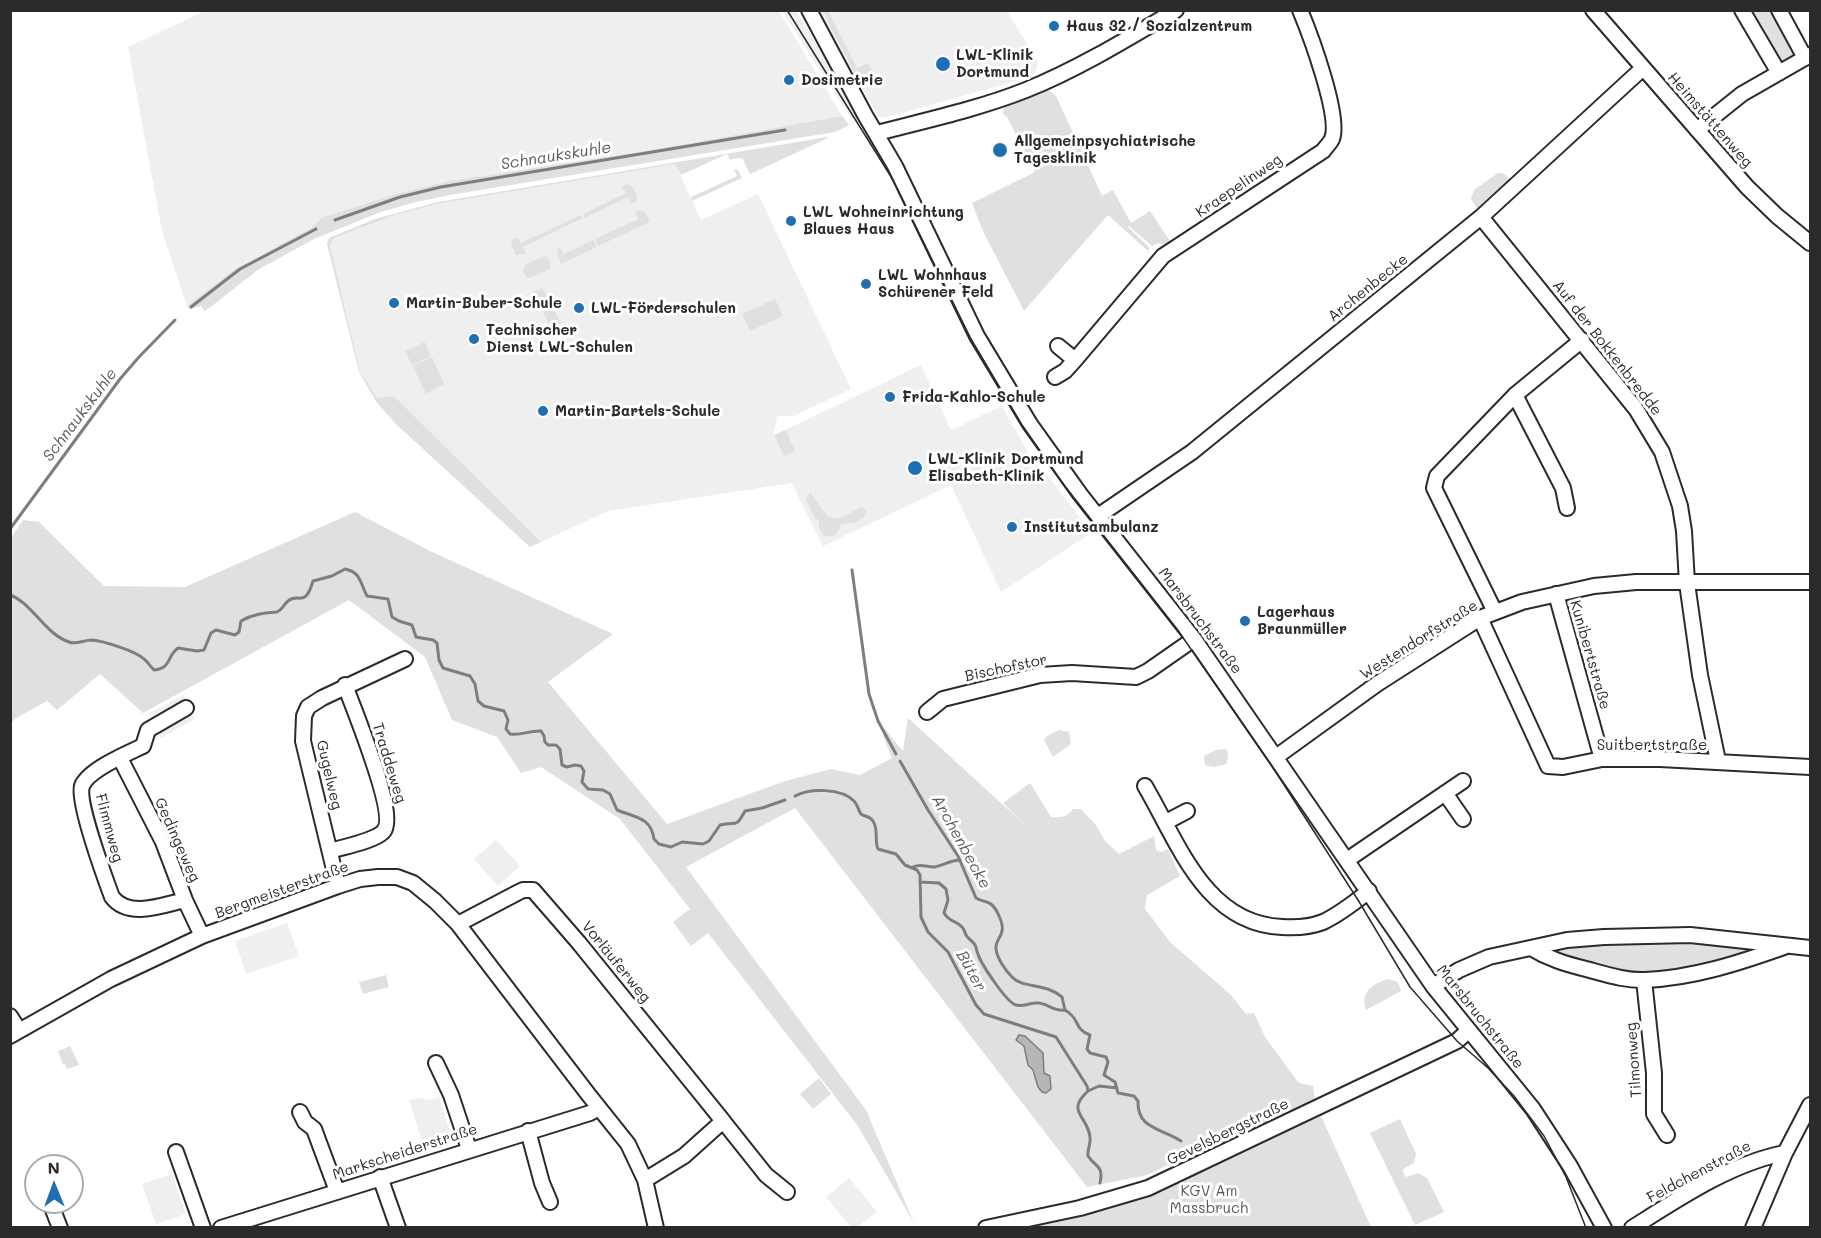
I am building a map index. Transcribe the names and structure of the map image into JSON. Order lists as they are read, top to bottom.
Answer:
{
  "streets": {
    "street": [
      "Heimstättenweg",
      "Kraepelinweg",
      "Archenbecke",
      "Auf der Bokkenbredde",
      "Marsbruchstraße",
      "Westendorfstraße",
      "Kunibertstraße",
      "Bischofstor",
      "Suitbertstraße",
      "Traddeweg",
      "Gugelweg",
      "Flimmweg",
      "Gedingeweg",
      "Bergmeisterstraße",
      "Vorläuferweg",
      "Tilmonweg",
      "Gevelsbergstraße",
      "Markscheiderstraße",
      "Feldchenstraße"
    ]
  },
  "crossings": [
    ["Heimstättenweg", "Archenbecke"],
    ["Archenbecke", "Auf der Bokkenbredde"],
    ["Archenbecke", "Marsbruchstraße"],
    ["Auf der Bokkenbredde", "Westendorfstraße"],
    ["Auf der Bokkenbredde", "Suitbertstraße"],
    ["Marsbruchstraße", "Westendorfstraße"],
    ["Marsbruchstraße", "Bischofstor"],
    ["Marsbruchstraße", "Gevelsbergstraße"],
    ["Westendorfstraße", "Kunibertstraße"],
    ["Westendorfstraße", "Suitbertstraße"],
    ["Kunibertstraße", "Suitbertstraße"],
    ["Traddeweg", "Gugelweg"],
    ["Gugelweg", "Bergmeisterstraße"],
    ["Flimmweg", "Gedingeweg"],
    ["Gedingeweg", "Bergmeisterstraße"],
    ["Bergmeisterstraße", "Vorläuferweg"],
    ["Bergmeisterstraße", "Markscheiderstraße"]
  ],
  "water": ["Schnaukskuhle", "Archenbecke", "Büter"],
  "parks": ["KGV Am Massbruch"],
  "places": [
    "Haus 32 / Sozialzentrum",
    "LWL-Klinik Dortmund",
    "Dosimetrie",
    "Allgemeinpsychiatrische Tagesklinik",
    "LWL Wohneinrichtung Blaues Haus",
    "LWL Wohnhaus Schürener Feld",
    "Martin-Buber-Schule",
    "LWL-Förderschulen",
    "Technischer Dienst LWL-Schulen",
    "Frida-Kahlo-Schule",
    "Martin-Bartels-Schule",
    "LWL-Klinik Dortmund Elisabeth-Klinik",
    "Institutsambulanz",
    "Lagerhaus Braunmüller"
  ],
  "north": "top"
}
